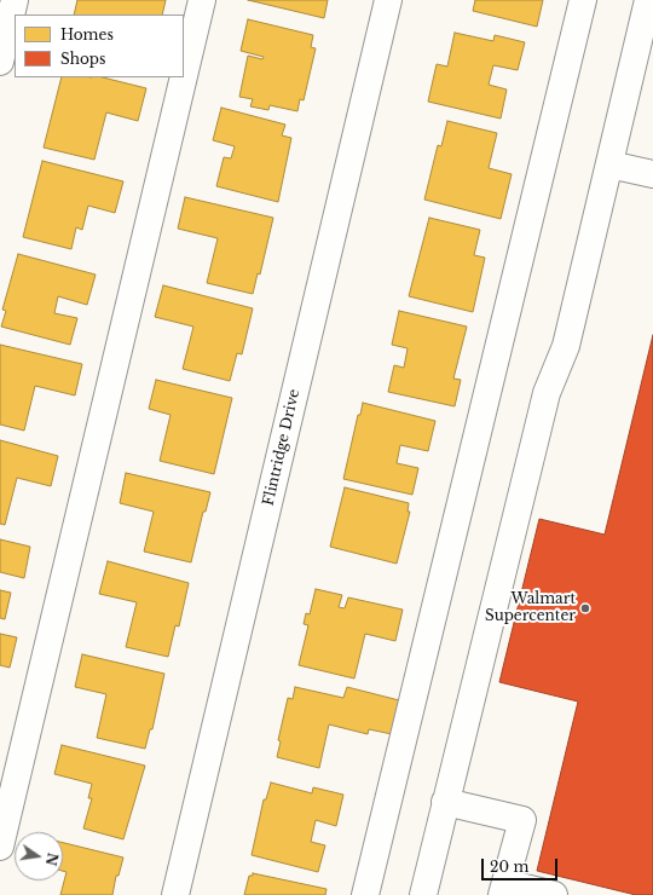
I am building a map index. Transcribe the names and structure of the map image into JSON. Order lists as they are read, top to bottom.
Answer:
{
  "streets": {
    "street": ["Flintridge Drive"]
  },
  "places": ["Walmart Supercenter"],
  "legend": ["Homes", "Shops"],
  "scale_bar": "20 m",
  "north": "right"
}
